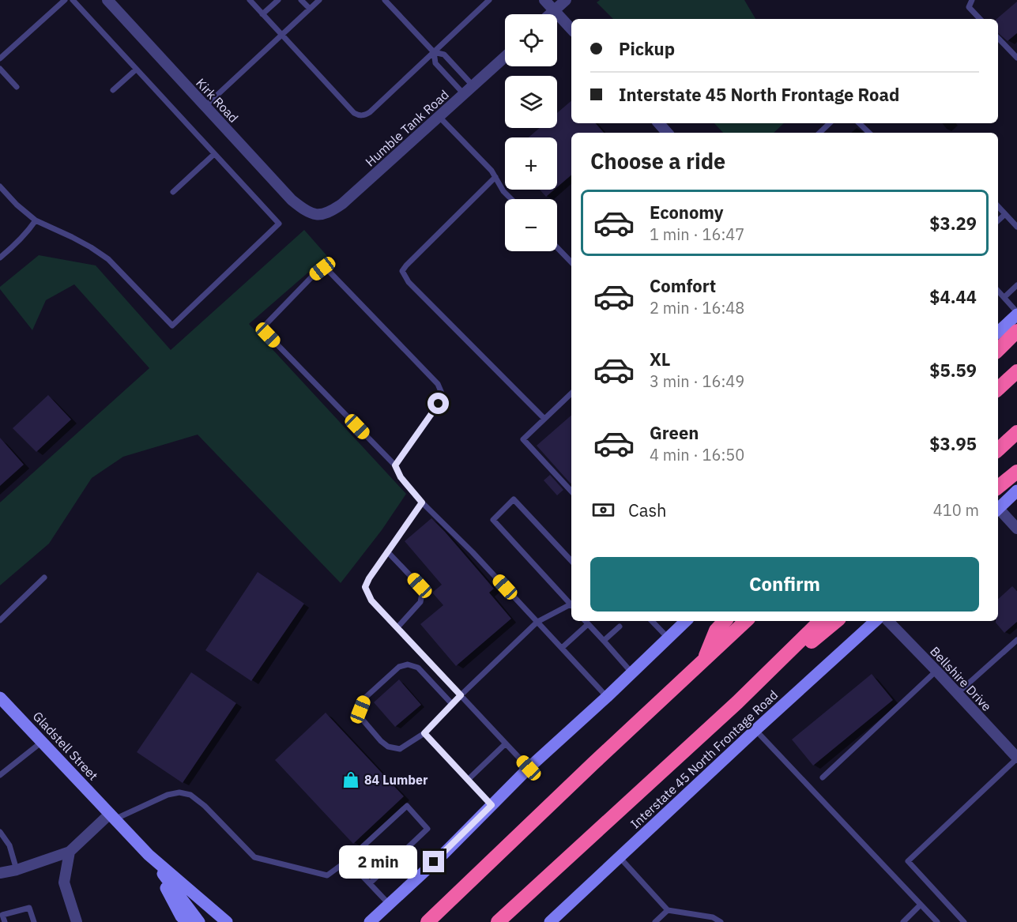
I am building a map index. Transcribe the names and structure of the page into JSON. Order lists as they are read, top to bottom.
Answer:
{
  "streets": {
    "main road": ["Gladstell Street", "Interstate 45 North Frontage Road"],
    "street": ["Kirk Road", "Humble Tank Road", "Bellshire Drive"]
  },
  "crossings": [
    ["Kirk Road", "Humble Tank Road"]
  ],
  "places": {
    "shop": ["84 Lumber"]
  },
  "page": {
    "map_buttons": ["+", "−"],
    "banner": ["Pickup", "Interstate 45 North Frontage Road"],
    "heading": "Choose a ride",
    "list": [
      {
        "name": "Economy",
        "note": "1 min · 16:47",
        "value": "$3.29"
      },
      {
        "name": "Comfort",
        "note": "2 min · 16:48",
        "value": "$4.44"
      },
      {
        "name": "XL",
        "note": "3 min · 16:49",
        "value": "$5.59"
      },
      {
        "name": "Green",
        "note": "4 min · 16:50",
        "value": "$3.95"
      }
    ],
    "pay": ["Cash", "410 m"],
    "buttons": "Confirm",
    "bubble": "2 min"
  }
}
